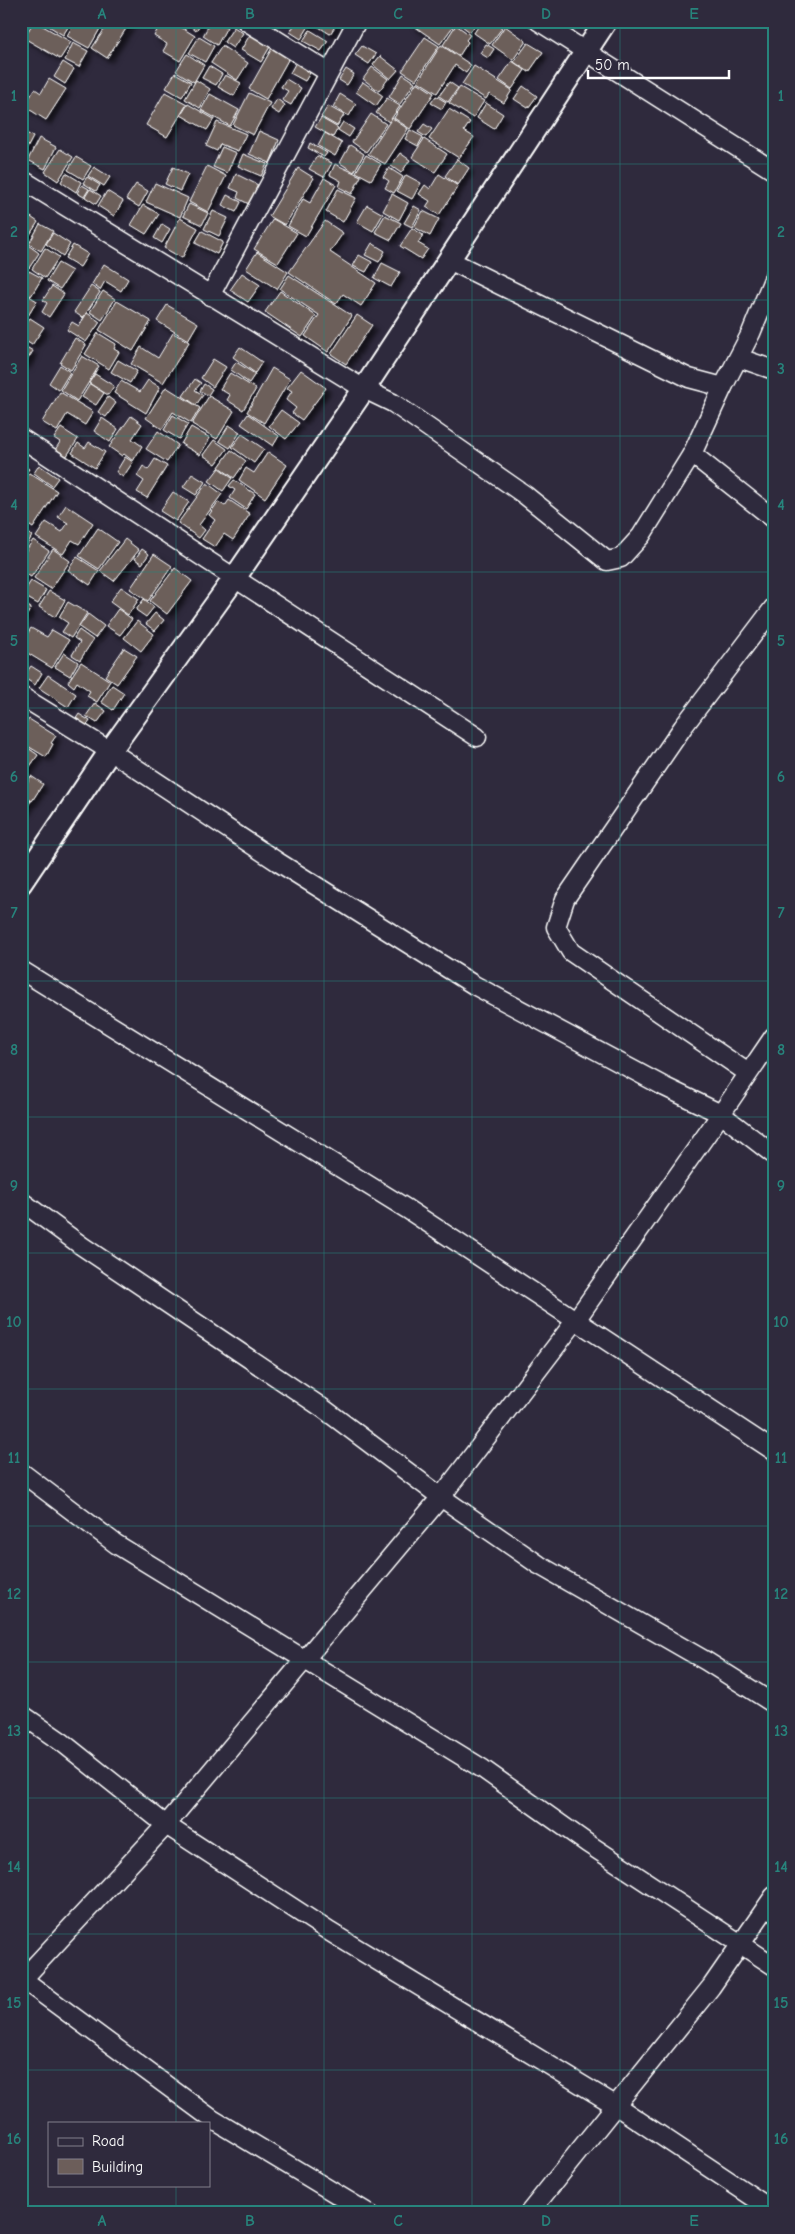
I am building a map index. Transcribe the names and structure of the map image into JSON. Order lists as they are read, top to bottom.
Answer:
{
  "legend": ["Road", "Building"],
  "scale_bar": "50 m",
  "grid": {
    "columns": [
      "A",
      "B",
      "C",
      "D",
      "E"
    ],
    "rows": [
      "1",
      "2",
      "3",
      "4",
      "5",
      "6",
      "7",
      "8",
      "9",
      "10",
      "11",
      "12",
      "13",
      "14",
      "15",
      "16"
    ]
  }
}
